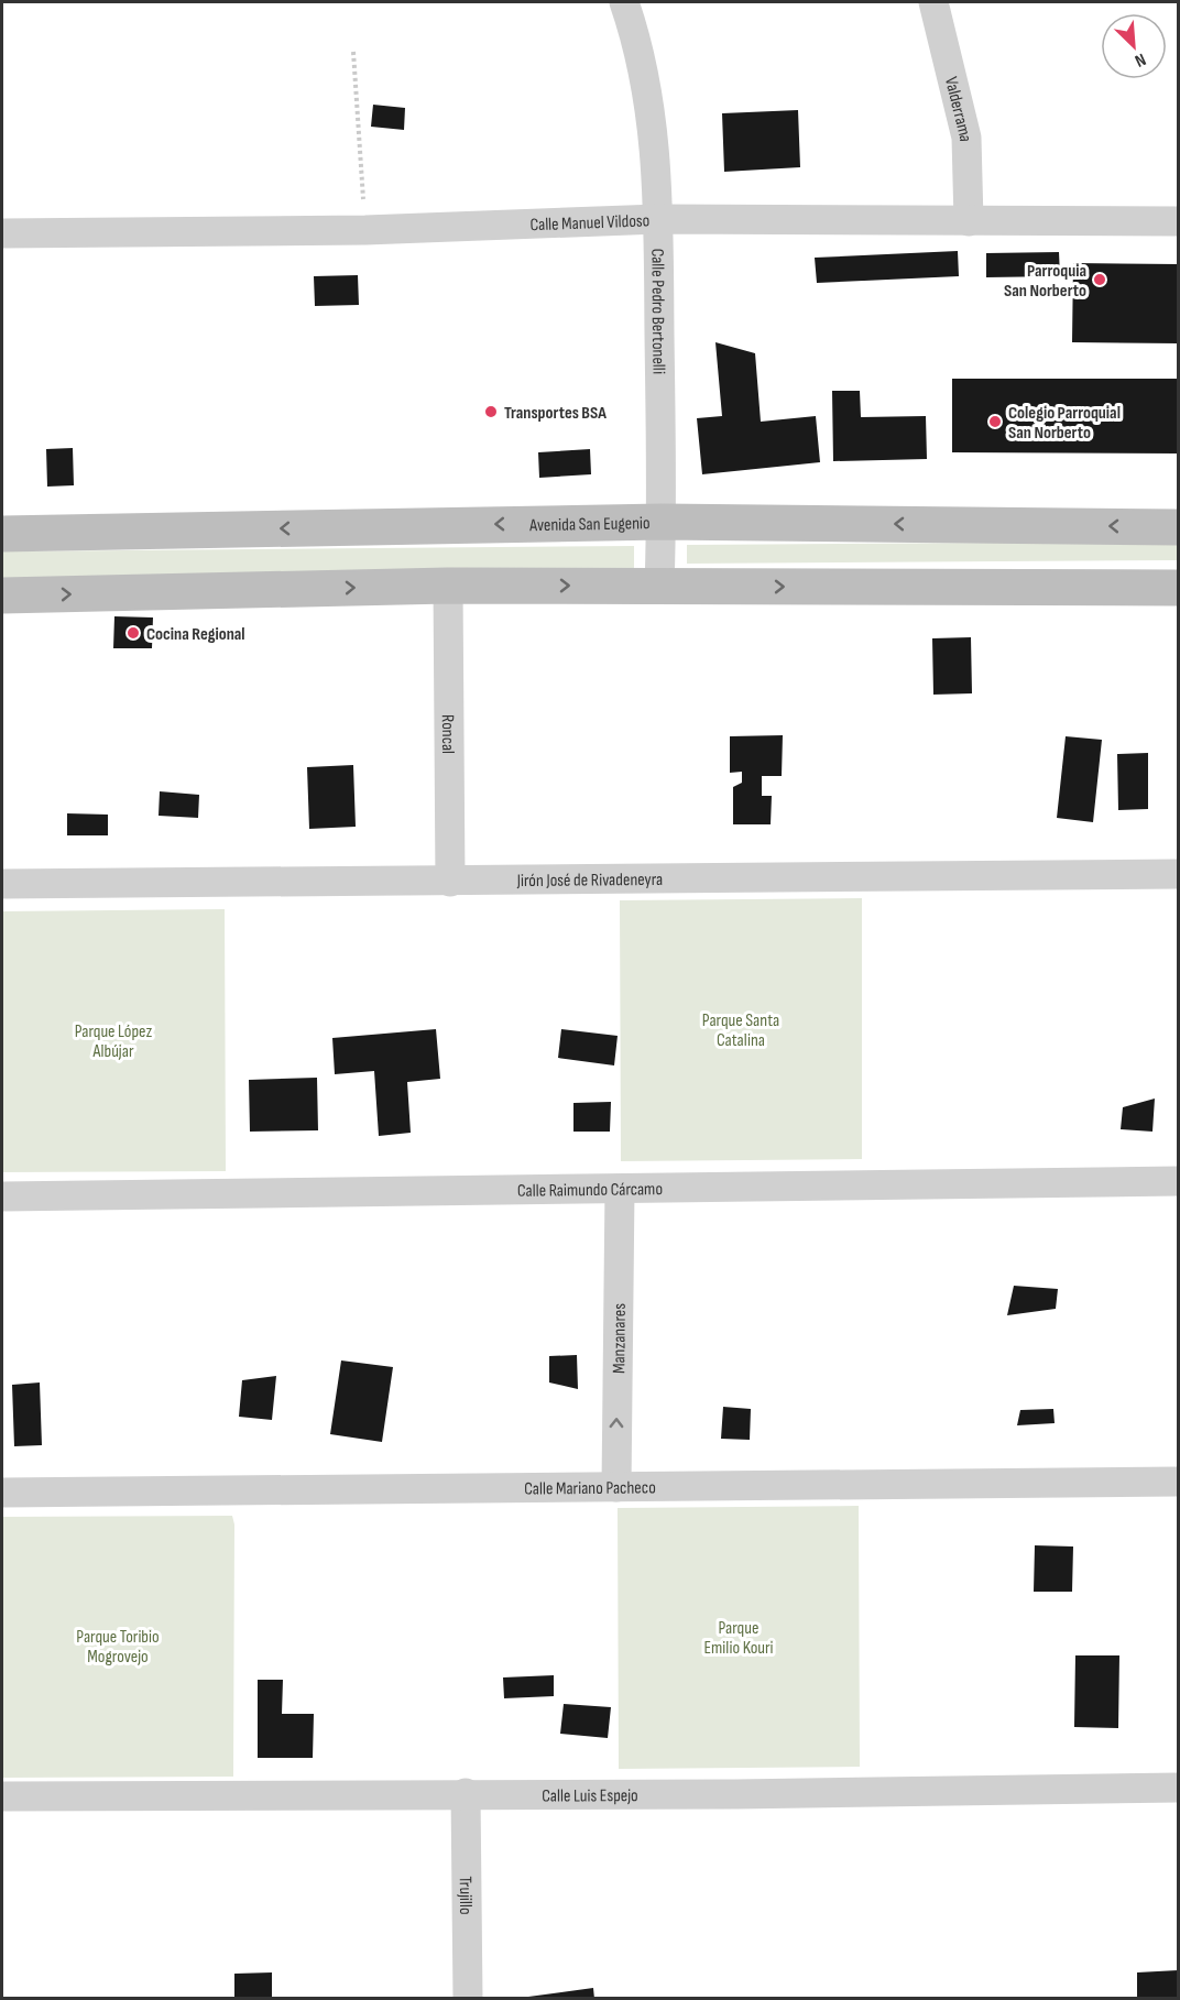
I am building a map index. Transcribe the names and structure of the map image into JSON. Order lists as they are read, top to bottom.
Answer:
{
  "streets": {
    "street": [
      "Valderrama",
      "Calle Manuel Vildoso",
      "Calle Pedro Bertonelli",
      "Avenida San Eugenio",
      "Roncal",
      "Jirón José de Rivadeneyra",
      "Calle Raimundo Cárcamo",
      "Manzanares",
      "Calle Mariano Pacheco",
      "Calle Luis Espejo",
      "Trujillo"
    ]
  },
  "crossings": [
    ["Valderrama", "Calle Manuel Vildoso"],
    ["Calle Manuel Vildoso", "Calle Pedro Bertonelli"],
    ["Calle Pedro Bertonelli", "Avenida San Eugenio"],
    ["Roncal", "Jirón José de Rivadeneyra"],
    ["Calle Raimundo Cárcamo", "Manzanares"],
    ["Manzanares", "Calle Mariano Pacheco"],
    ["Calle Luis Espejo", "Trujillo"]
  ],
  "one_way": ["Manzanares"],
  "parks": [
    "Parque Santa Catalina",
    "Parque López Albújar",
    "Parque Emilio Kouri",
    "Parque Toribio Mogrovejo"
  ],
  "places": [
    "Parroquia San Norberto",
    "Transportes BSA",
    "Colegio Parroquial San Norberto",
    "Cocina Regional"
  ],
  "north": "bottom right"
}
